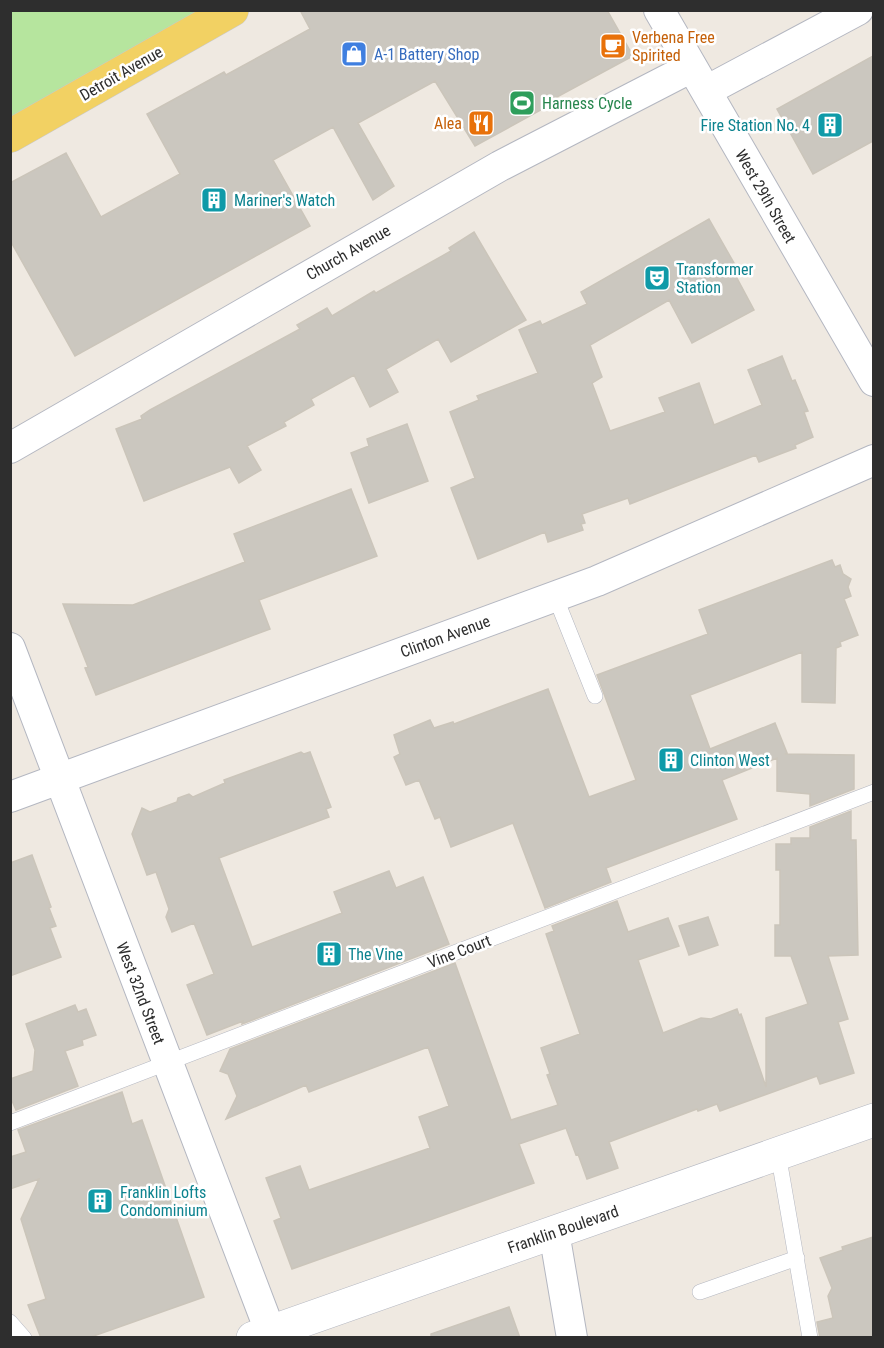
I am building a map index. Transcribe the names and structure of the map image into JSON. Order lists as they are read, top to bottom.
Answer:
{
  "streets": {
    "main road": ["Detroit Avenue"],
    "street": [
      "West 29th Street",
      "Church Avenue",
      "Clinton Avenue",
      "West 32nd Street",
      "Franklin Boulevard"
    ],
    "lane": ["Vine Court"]
  },
  "crossings": [
    ["West 29th Street", "Church Avenue"],
    ["Clinton Avenue", "West 32nd Street"],
    ["Vine Court", "West 32nd Street"],
    ["West 32nd Street", "Franklin Boulevard"]
  ],
  "places": {
    "cafe": ["Verbena Free Spirited"],
    "shop": ["A-1 Battery Shop"],
    "sports": ["Harness Cycle"],
    "restaurant": ["Alea"],
    "building": [
      "Fire Station No. 4",
      "Mariner's Watch",
      "Clinton West",
      "The Vine",
      "Franklin Lofts Condominium"
    ],
    "theatre": ["Transformer Station"]
  }
}
